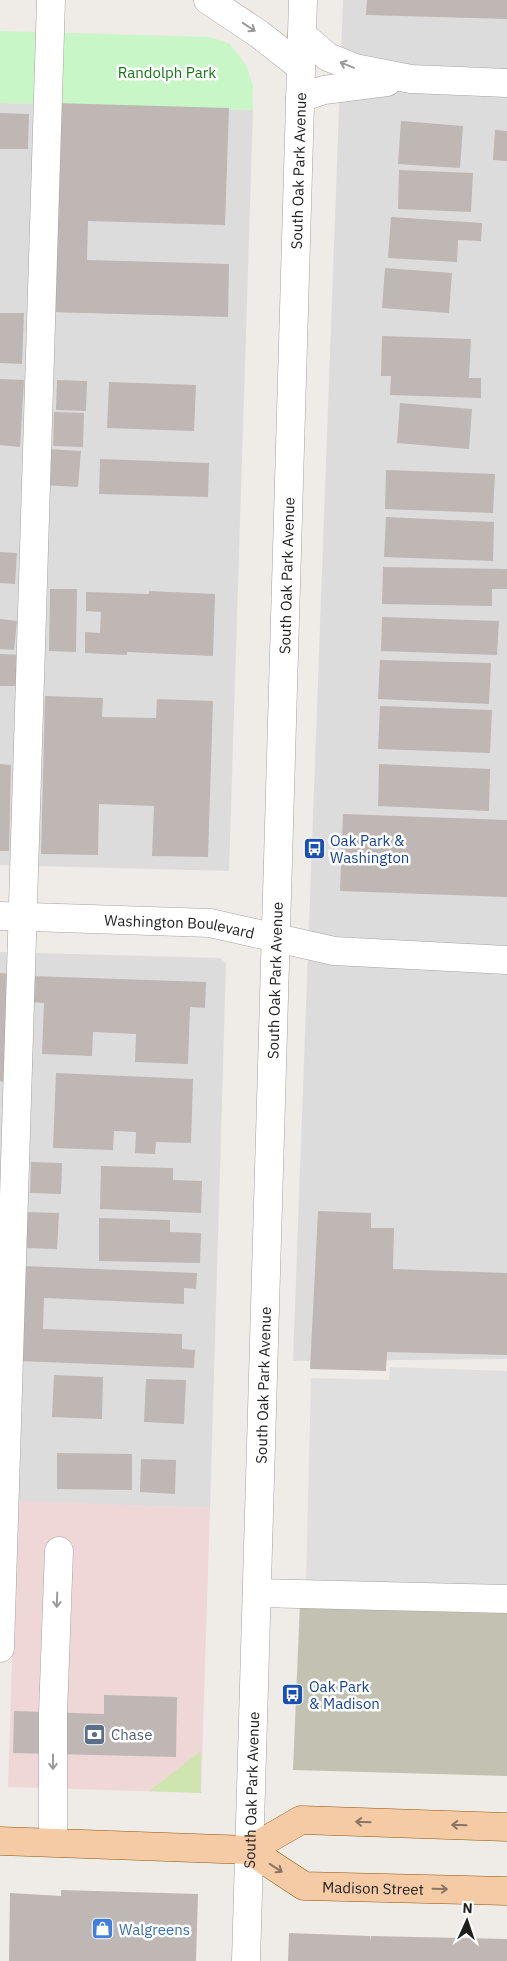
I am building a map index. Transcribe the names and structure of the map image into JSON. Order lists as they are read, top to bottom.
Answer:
{
  "streets": {
    "main road": ["Madison Street"],
    "street": ["South Oak Park Avenue", "Washington Boulevard"]
  },
  "crossings": [
    ["South Oak Park Avenue", "Washington Boulevard"],
    ["South Oak Park Avenue", "Madison Street"]
  ],
  "parks": ["Randolph Park"],
  "places": {
    "bus stop": ["Oak Park & Washington", "Oak Park & Madison"],
    "bank": ["Chase"],
    "shop": ["Walgreens"]
  },
  "north": "top"
}
